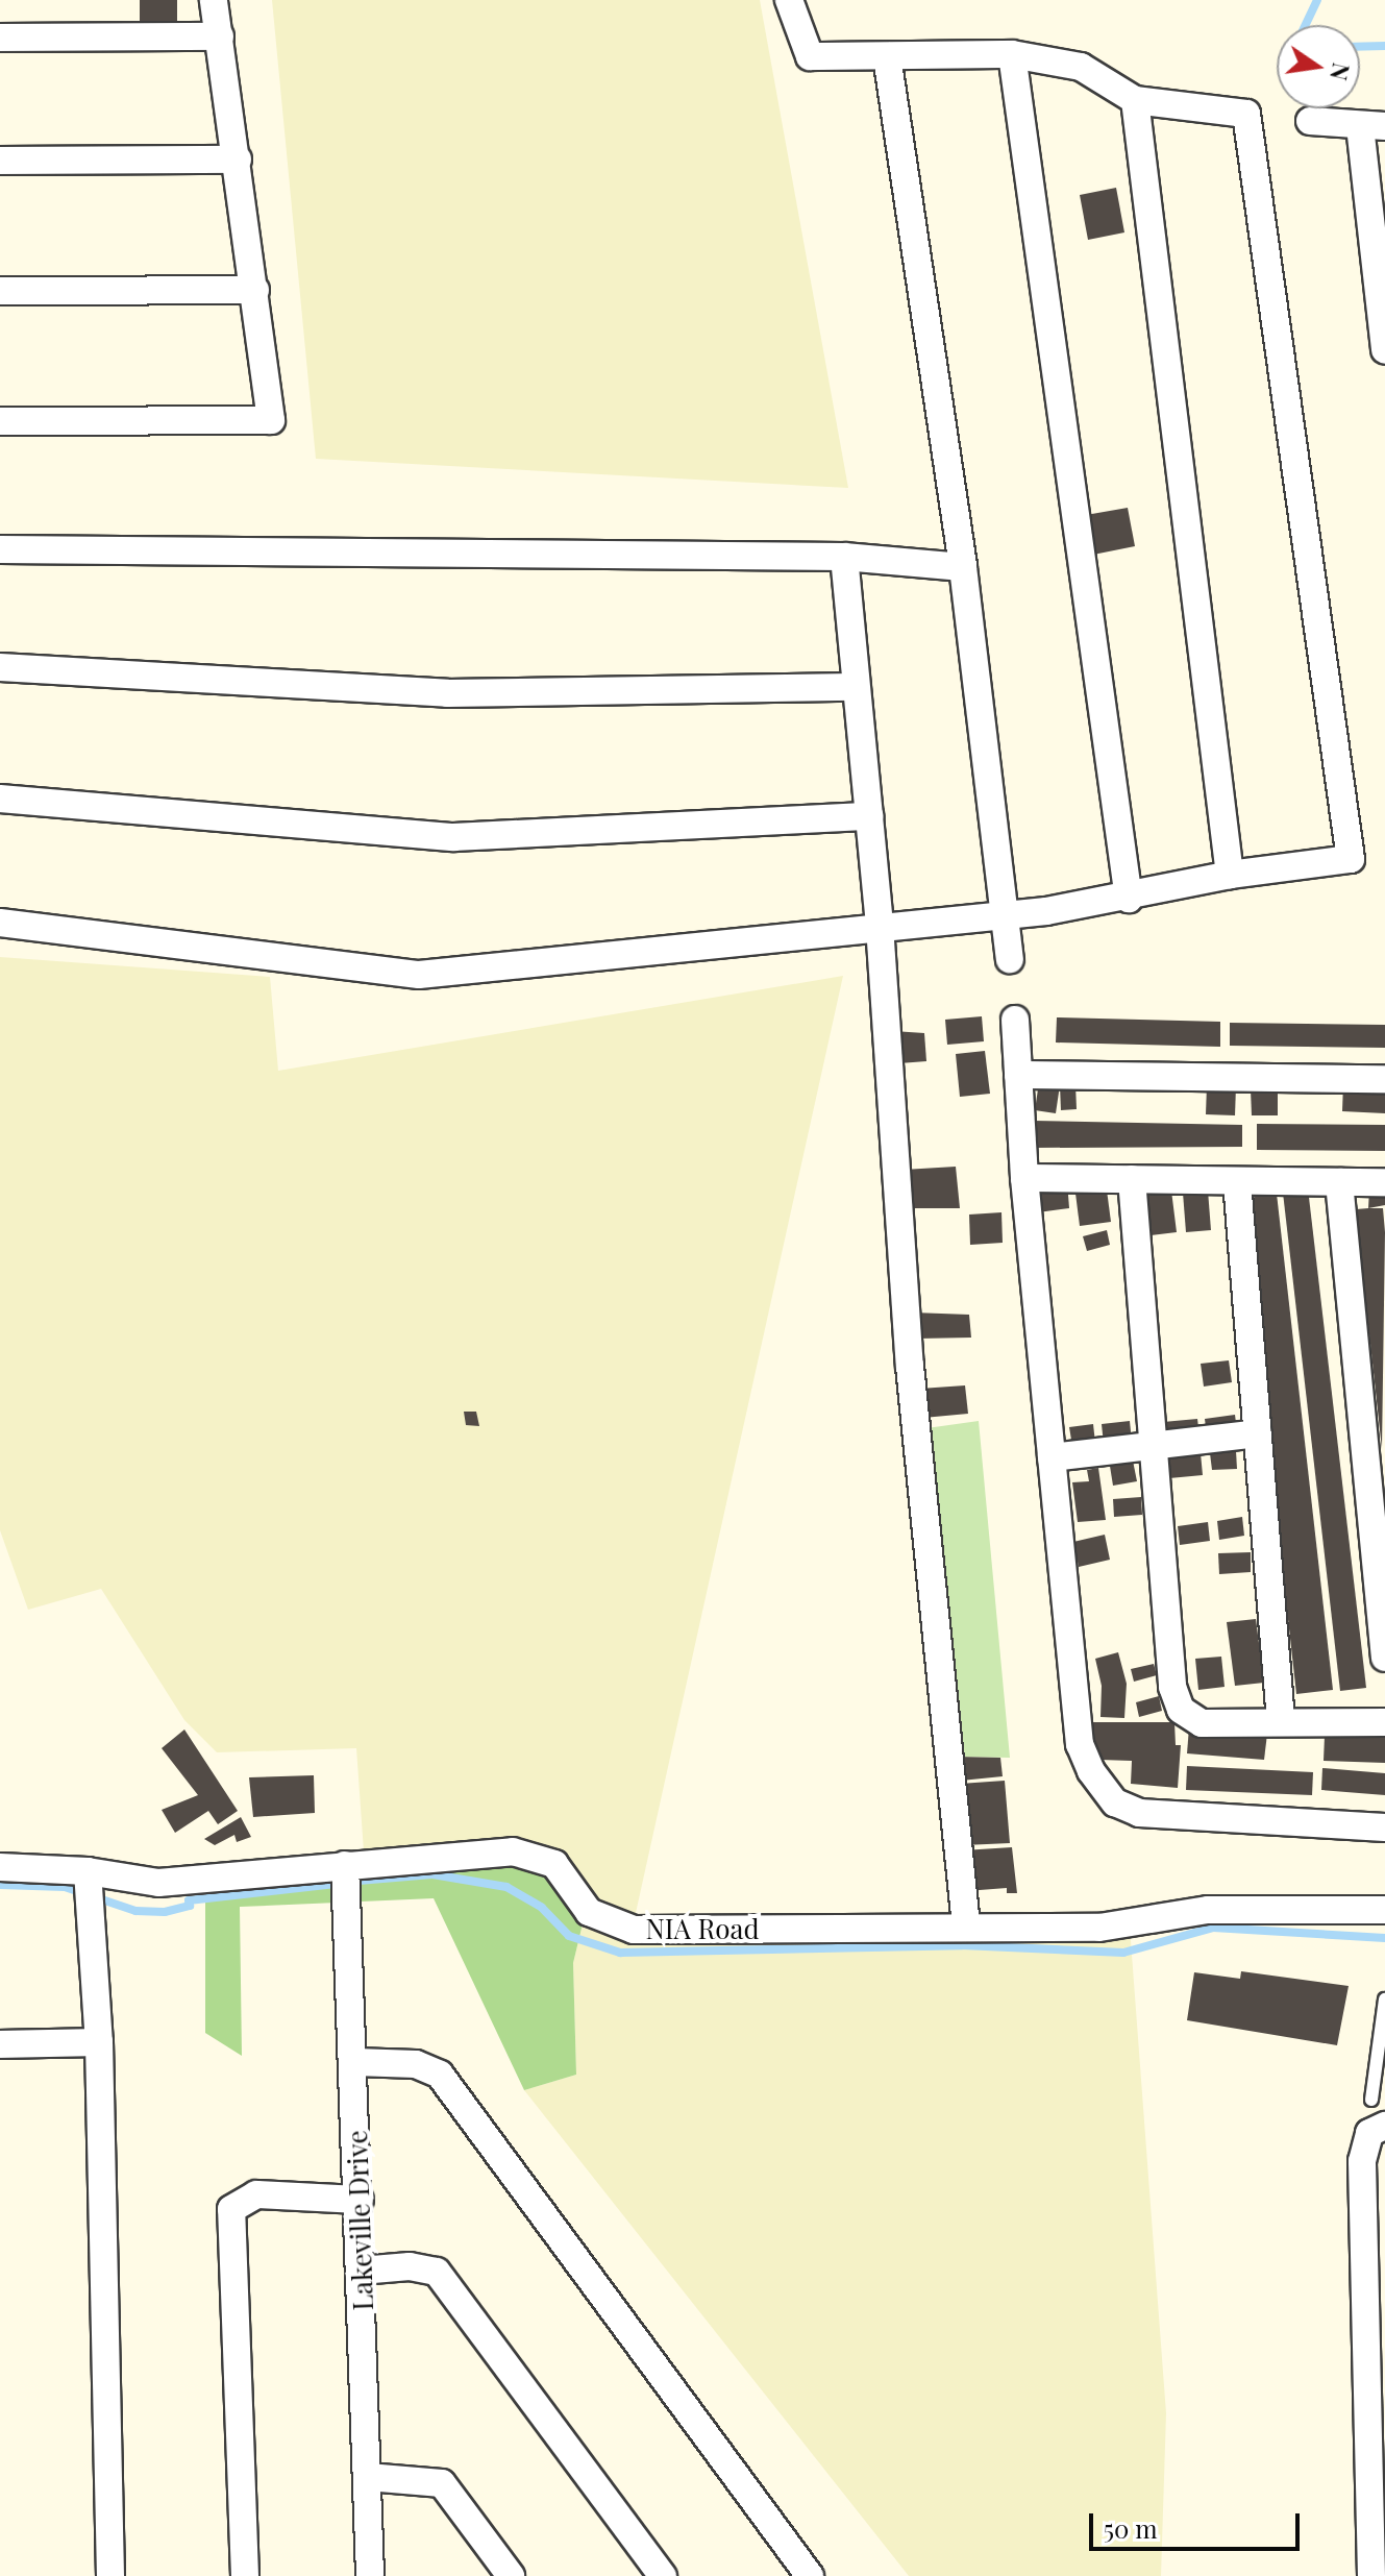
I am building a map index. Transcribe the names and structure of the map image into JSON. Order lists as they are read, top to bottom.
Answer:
{
  "streets": {
    "street": ["NIA Road", "Lakeville Drive"]
  },
  "crossings": [
    ["NIA Road", "Lakeville Drive"]
  ],
  "scale_bar": "50 m",
  "north": "right"
}
